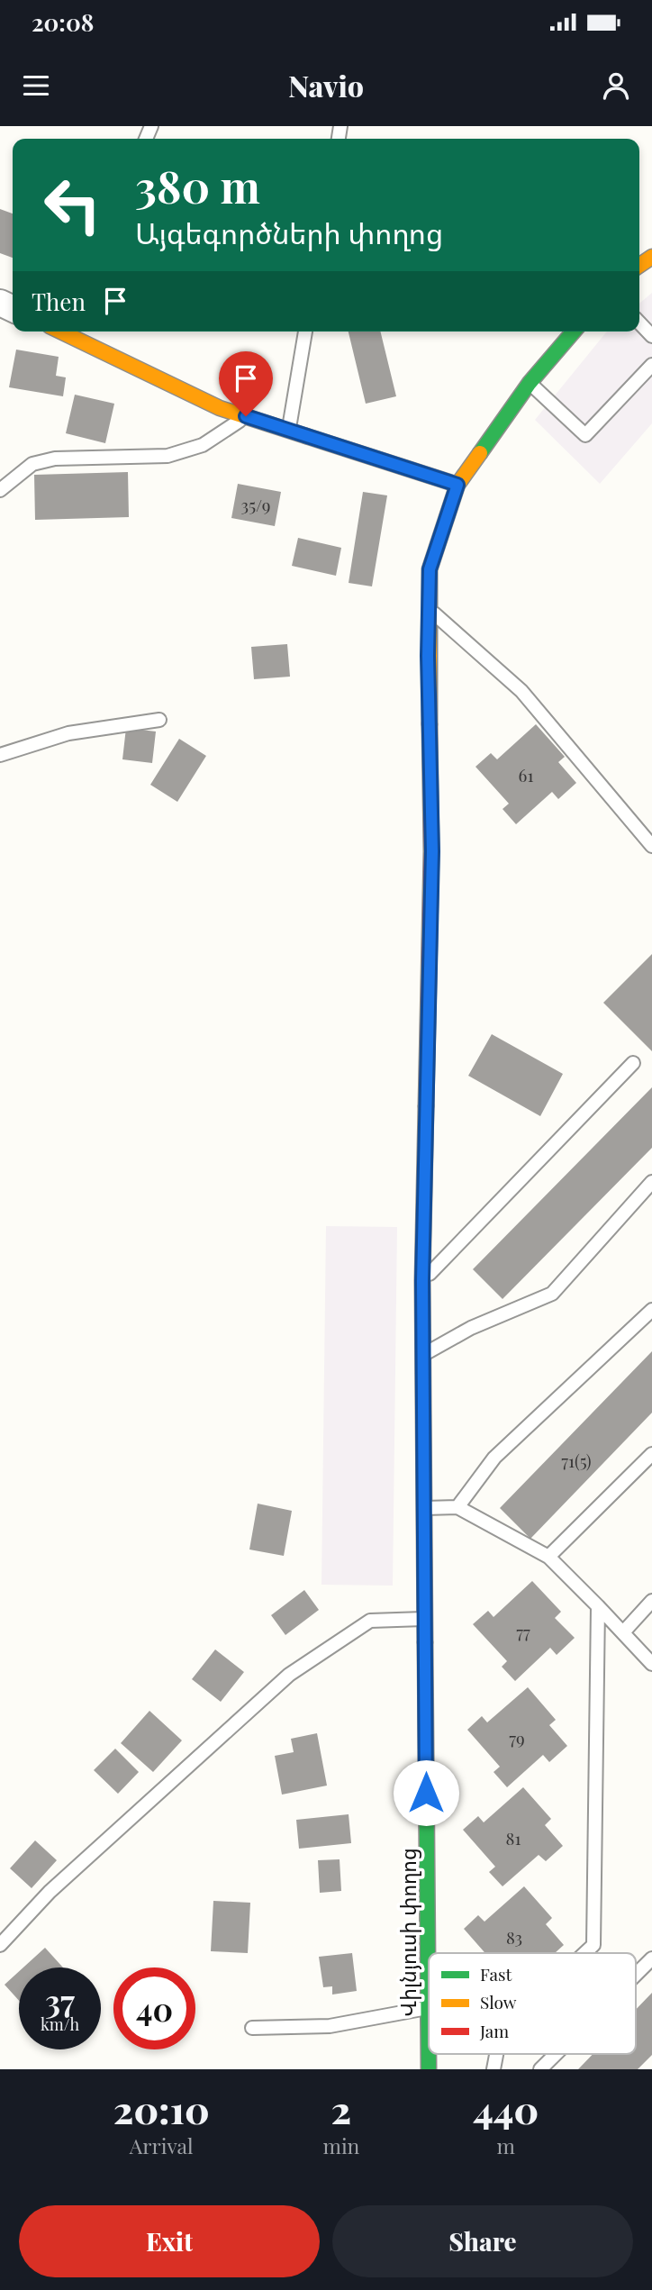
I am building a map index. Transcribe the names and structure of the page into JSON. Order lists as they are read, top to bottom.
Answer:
{
  "streets": {
    "street": ["Վիլնյուսի փողոց"]
  },
  "house_numbers": [
    "35/9",
    "61",
    "71(5)",
    "77",
    "79",
    "81",
    "83"
  ],
  "legend": ["Fast", "Slow", "Jam"],
  "page": {
    "status": "20:08",
    "header": "Navio",
    "turn": ["380 m", "Այգեգործների փողոց"],
    "then": "Then",
    "speed": "37 km/h",
    "limit": "40",
    "eta": [
      "20:10",
      "Arrival",
      "2",
      "min",
      "440",
      "m"
    ],
    "buttons": ["Exit", "Share"]
  }
}
